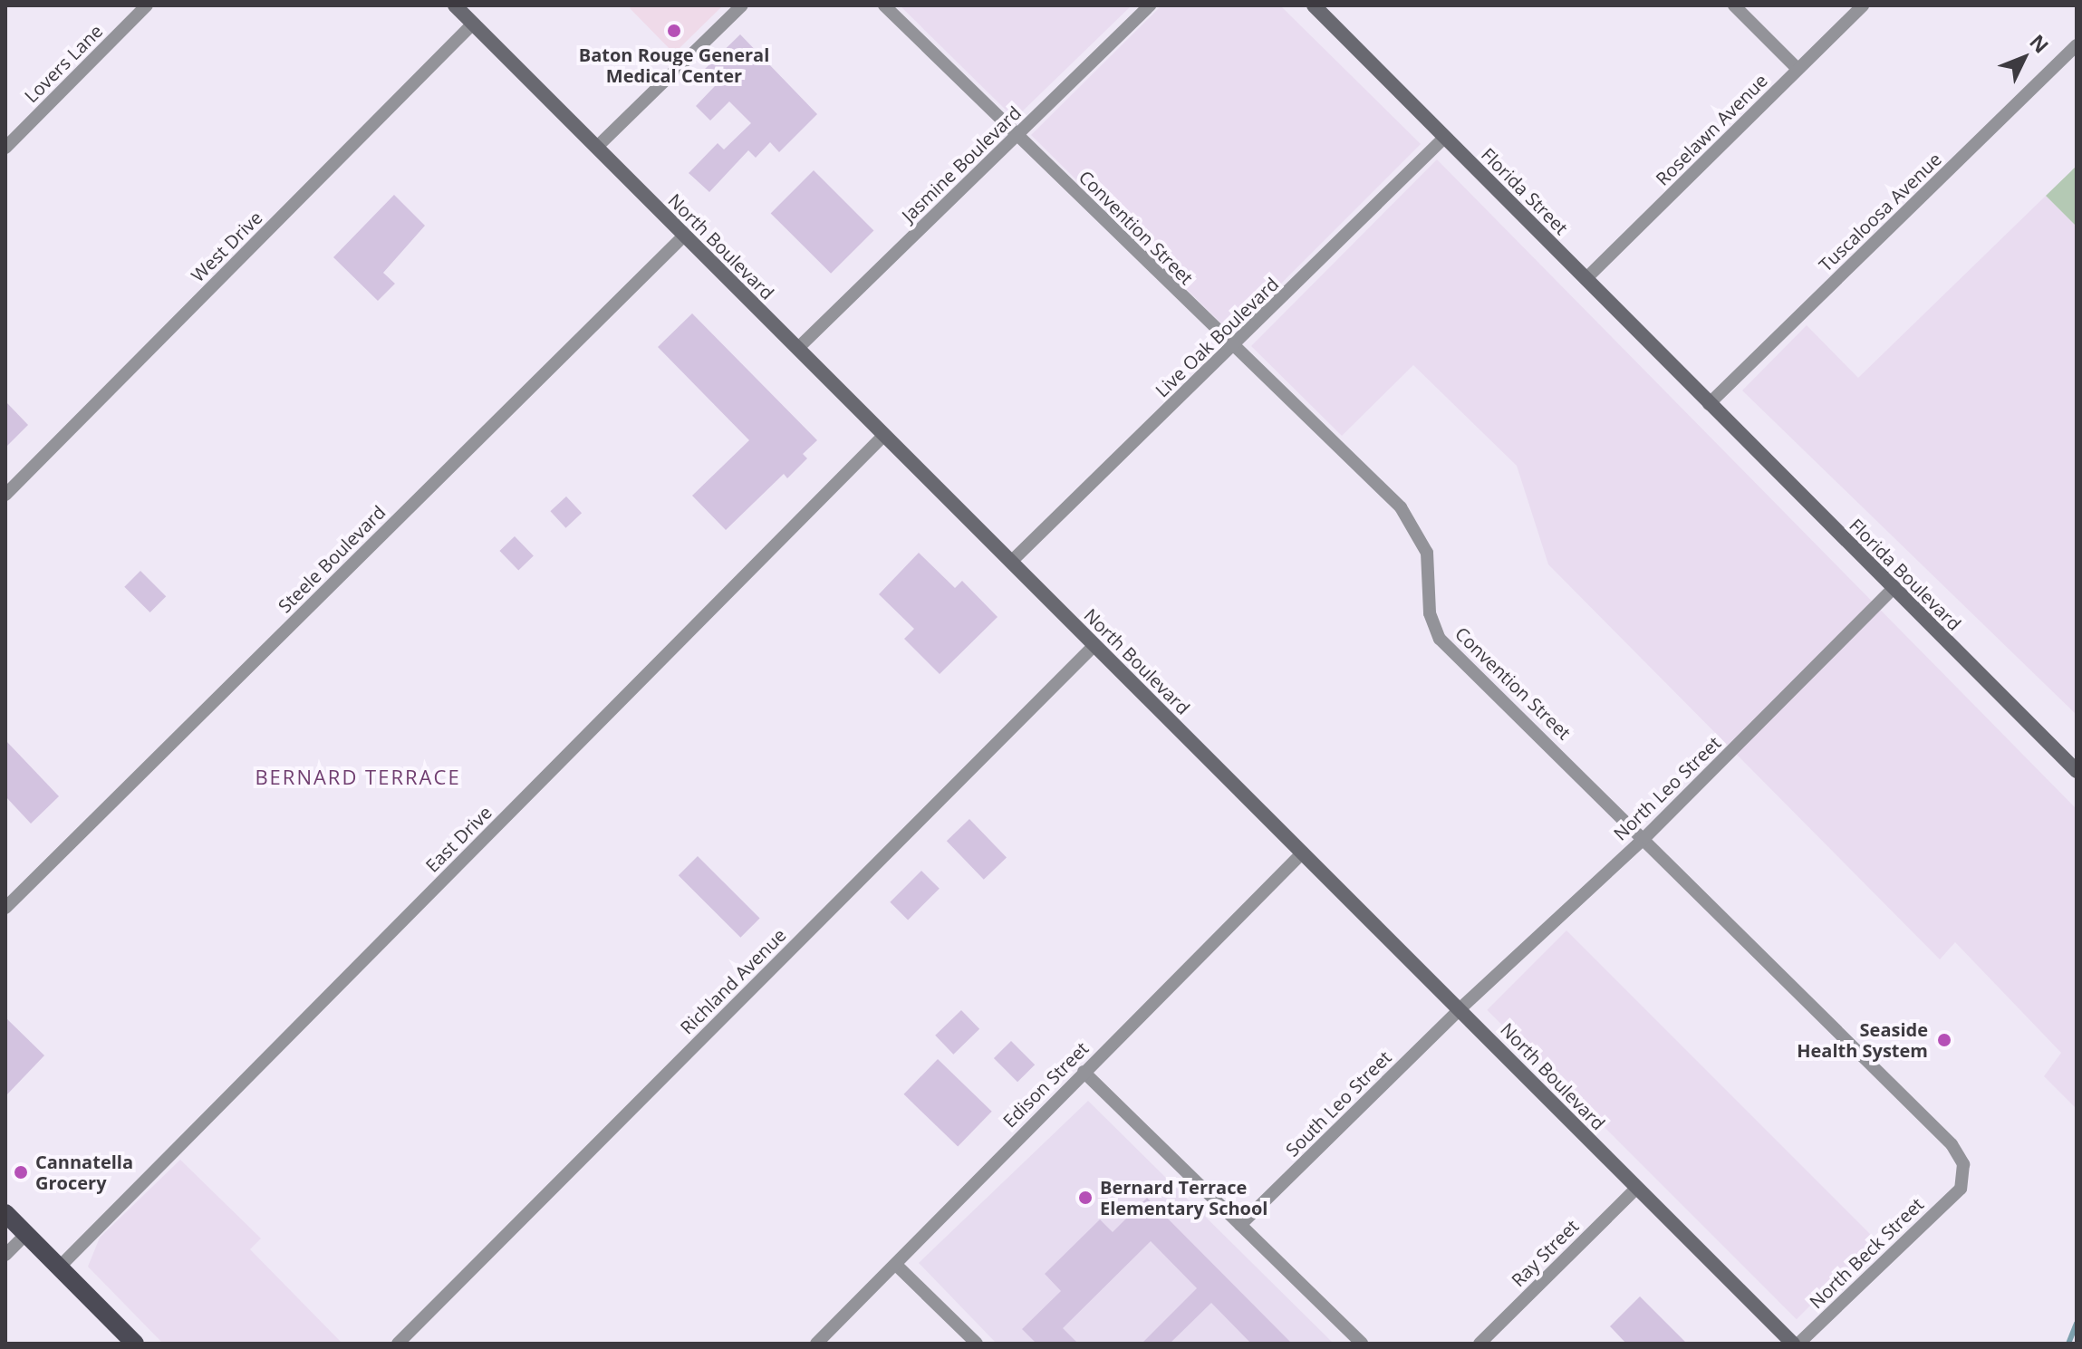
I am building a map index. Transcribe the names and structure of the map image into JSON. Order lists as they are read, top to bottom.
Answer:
{
  "streets": {
    "street": [
      "Lovers Lane",
      "Roselawn Avenue",
      "Jasmine Boulevard",
      "Florida Street",
      "Tuscaloosa Avenue",
      "Convention Street",
      "West Drive",
      "North Boulevard",
      "Live Oak Boulevard",
      "Steele Boulevard",
      "Florida Boulevard",
      "North Leo Street",
      "East Drive",
      "Richland Avenue",
      "Edison Street",
      "South Leo Street",
      "Ray Street",
      "North Beck Street"
    ]
  },
  "crossings": [
    ["Roselawn Avenue", "Florida Street"],
    ["Jasmine Boulevard", "Convention Street"],
    ["Jasmine Boulevard", "North Boulevard"],
    ["Florida Street", "Tuscaloosa Avenue"],
    ["Florida Street", "Live Oak Boulevard"],
    ["Florida Street", "Florida Boulevard"],
    ["Tuscaloosa Avenue", "Florida Boulevard"],
    ["Convention Street", "Live Oak Boulevard"],
    ["Convention Street", "North Leo Street"],
    ["Convention Street", "North Beck Street"],
    ["West Drive", "North Boulevard"],
    ["North Boulevard", "Live Oak Boulevard"],
    ["North Boulevard", "Steele Boulevard"],
    ["North Boulevard", "North Leo Street"],
    ["North Boulevard", "East Drive"],
    ["North Boulevard", "Richland Avenue"],
    ["North Boulevard", "Edison Street"],
    ["North Boulevard", "South Leo Street"],
    ["North Boulevard", "Ray Street"],
    ["North Boulevard", "North Beck Street"],
    ["Florida Boulevard", "North Leo Street"],
    ["North Leo Street", "South Leo Street"]
  ],
  "districts": ["BERNARD TERRACE"],
  "places": [
    "Baton Rouge General Medical Center",
    "Seaside Health System",
    "Cannatella Grocery",
    "Bernard Terrace Elementary School"
  ],
  "north": "top right"
}
